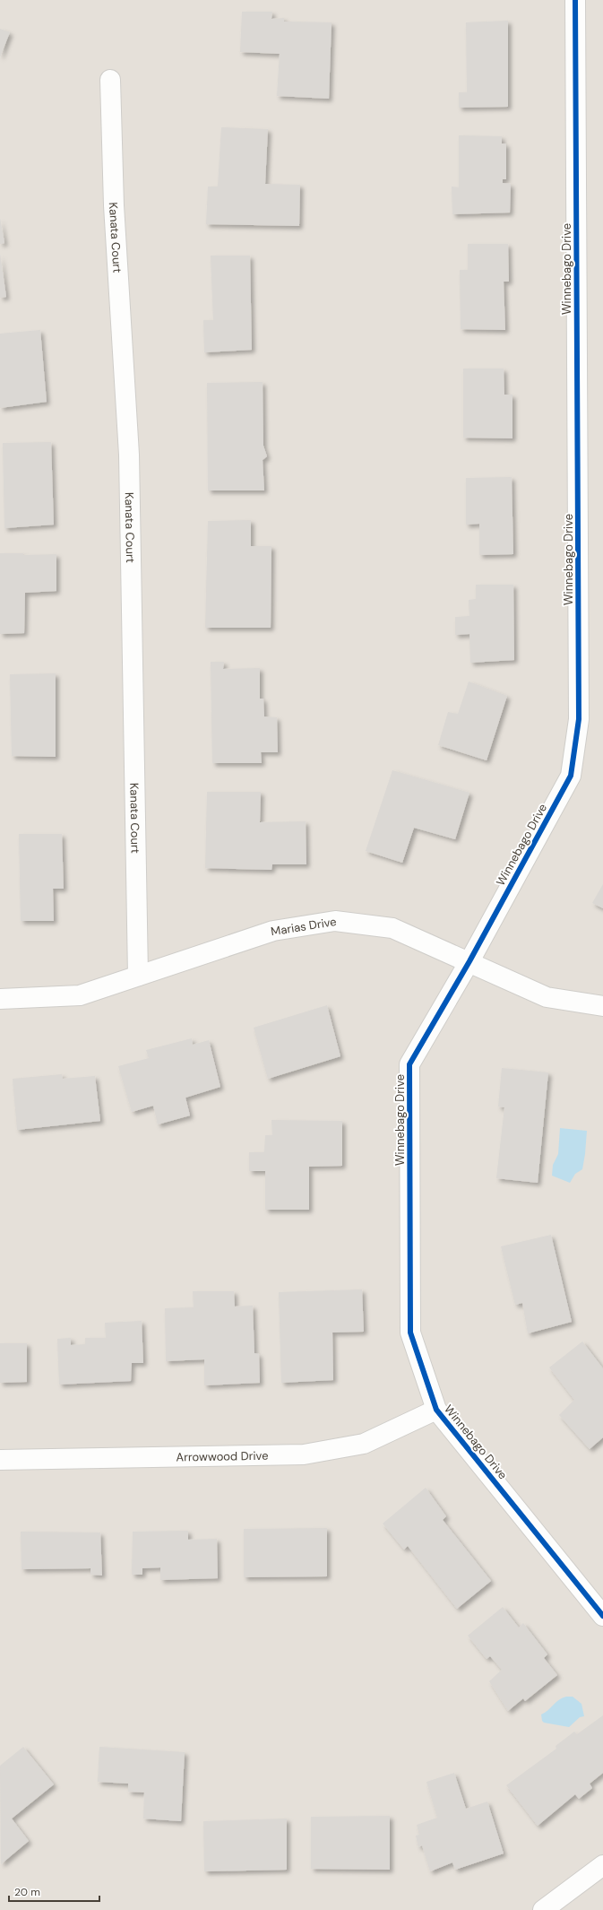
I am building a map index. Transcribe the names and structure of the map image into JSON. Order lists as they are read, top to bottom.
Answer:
{
  "streets": {
    "street": [
      "Kanata Court",
      "Winnebago Drive",
      "Marias Drive",
      "Arrowwood Drive"
    ]
  },
  "crossings": [
    ["Kanata Court", "Marias Drive"],
    ["Winnebago Drive", "Marias Drive"],
    ["Winnebago Drive", "Arrowwood Drive"]
  ],
  "scale_bar": "20 m"
}
